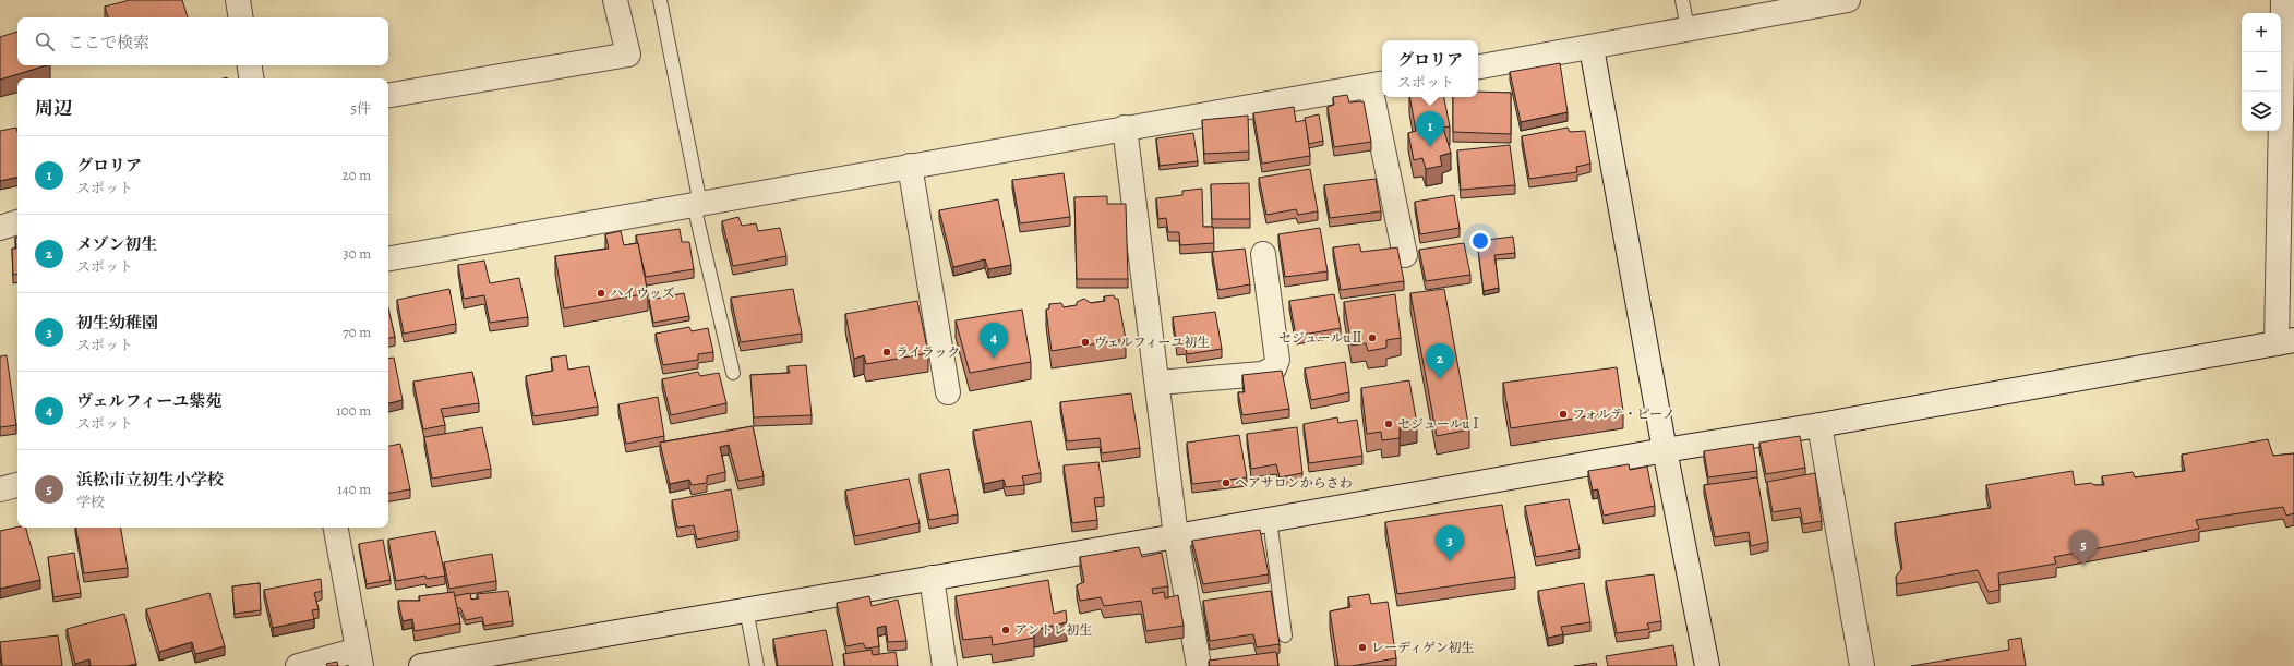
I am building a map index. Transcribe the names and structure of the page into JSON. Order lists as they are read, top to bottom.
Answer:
{
  "places": [
    "ハイウッズ",
    "セジュールuⅡ",
    "ヴェルフィーユ初生",
    "ライラック",
    "フォルテ・ピーノ",
    "セジュールuⅠ",
    "ヘアサロンからさわ",
    "アントレ初生",
    "レーディゲン初生"
  ],
  "page": {
    "map_buttons": ["+", "−"],
    "search": "ここで検索",
    "popup": ["グロリア", "スポット"],
    "heading": ["周辺", "5件"],
    "pins": [
      "1",
      "4",
      "2",
      "3",
      "5"
    ],
    "list": [
      {
        "mark": "1",
        "name": "グロリア",
        "note": "スポット",
        "value": "20 m"
      },
      {
        "mark": "2",
        "name": "メゾン初生",
        "note": "スポット",
        "value": "30 m"
      },
      {
        "mark": "3",
        "name": "初生幼稚園",
        "note": "スポット",
        "value": "70 m"
      },
      {
        "mark": "4",
        "name": "ヴェルフィーユ紫苑",
        "note": "スポット",
        "value": "100 m"
      },
      {
        "mark": "5",
        "name": "浜松市立初生小学校",
        "note": "学校",
        "value": "140 m"
      }
    ]
  }
}
